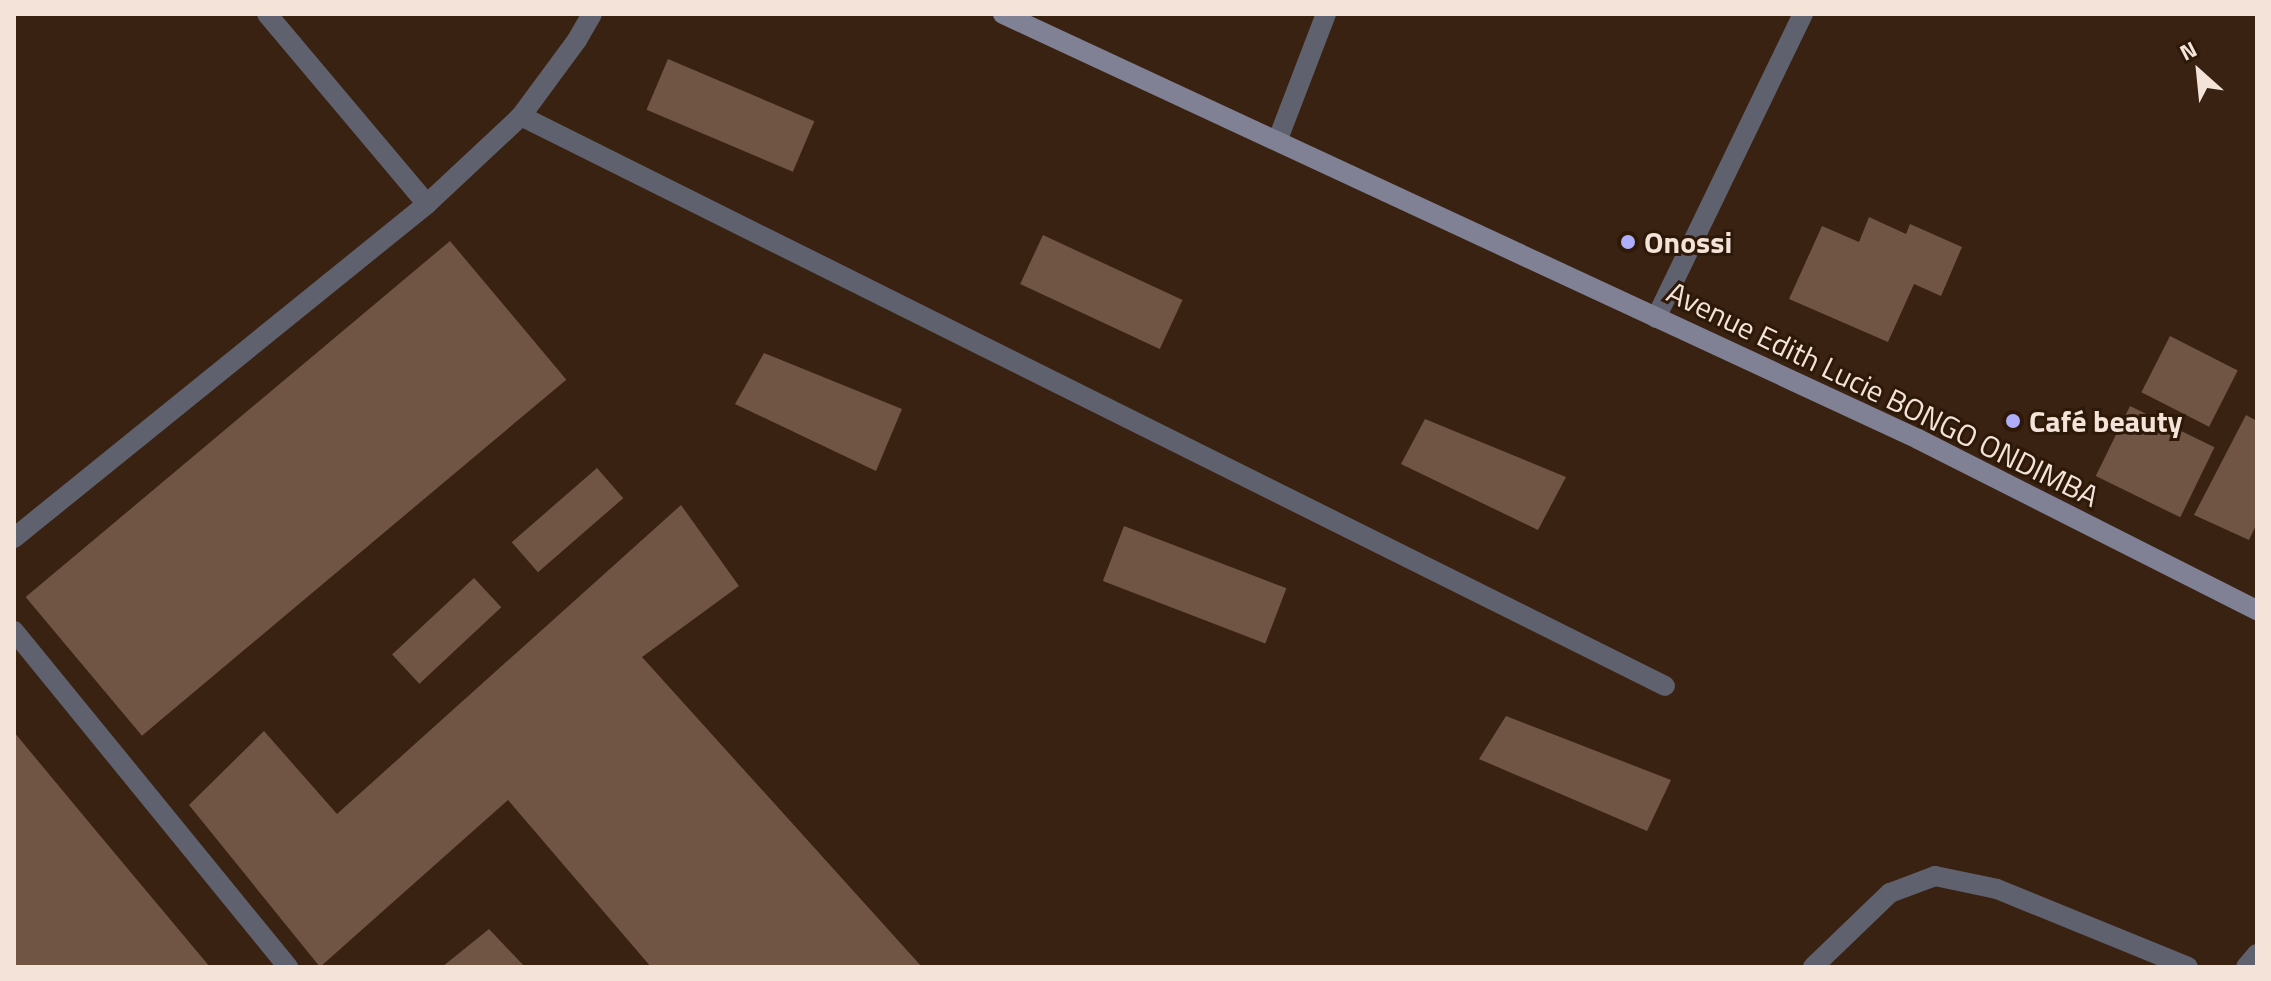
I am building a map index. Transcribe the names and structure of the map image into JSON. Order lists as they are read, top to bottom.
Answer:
{
  "streets": {
    "main road": ["Avenue Edith Lucie BONGO ONDIMBA"]
  },
  "places": ["Onossi", "Café beauty"],
  "north": "top left"
}
